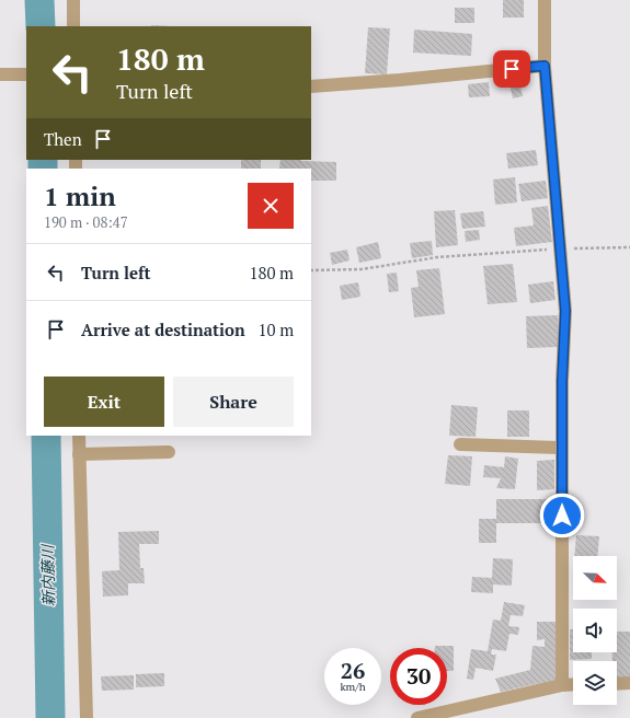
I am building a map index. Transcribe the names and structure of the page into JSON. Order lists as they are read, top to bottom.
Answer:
{
  "water": ["新内藤川"],
  "north": "bottom right",
  "page": {
    "turn": ["180 m", "Turn left"],
    "then": "Then",
    "heading": ["1 min", "190 m · 08:47"],
    "list": [
      {
        "name": "Turn left",
        "value": "180 m"
      },
      {
        "name": "Arrive at destination",
        "value": "10 m"
      }
    ],
    "buttons": ["Exit", "Share"],
    "speed": "26 km/h",
    "limit": "30"
  }
}
